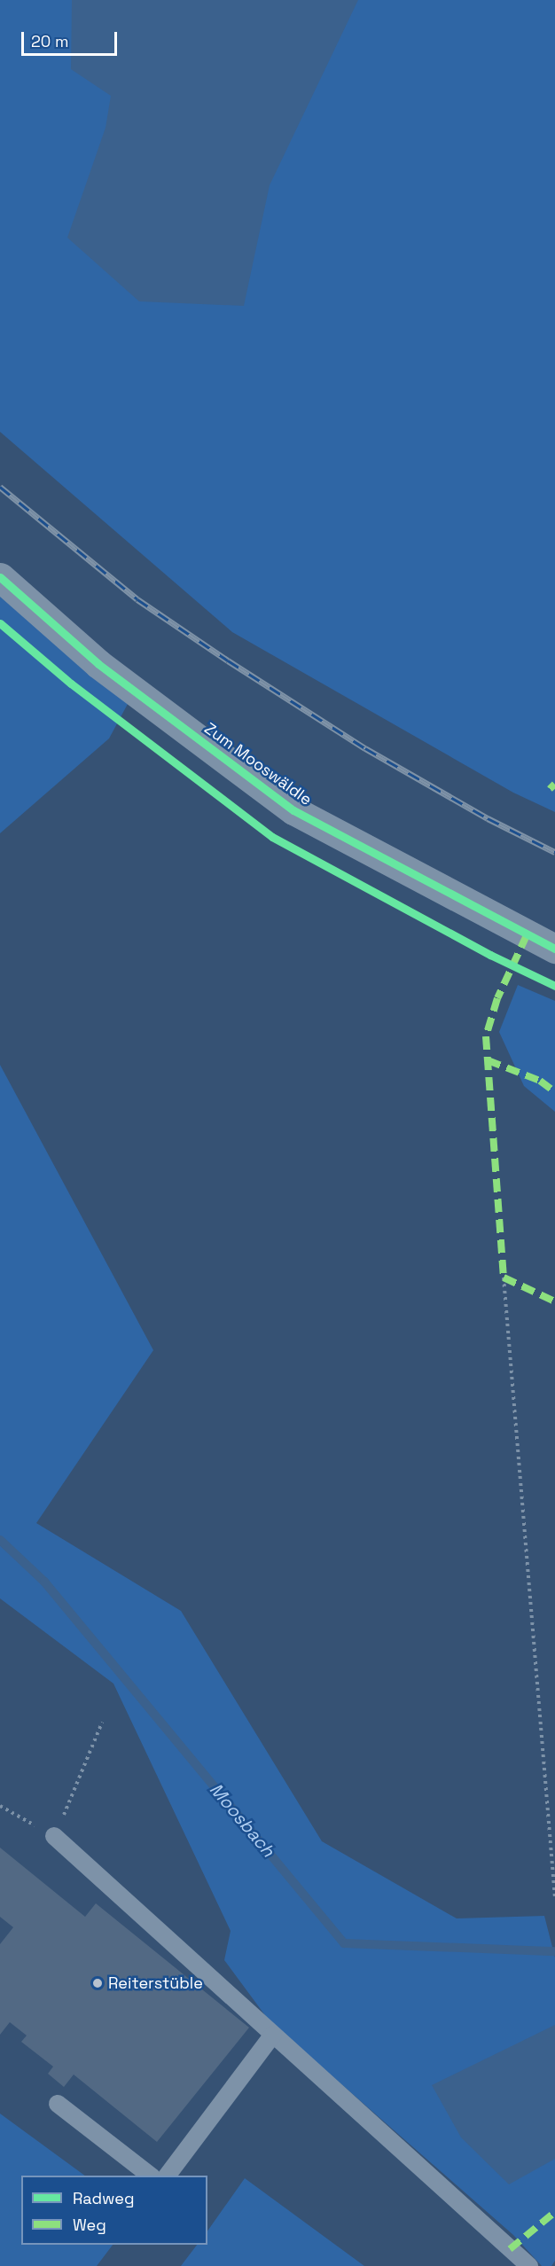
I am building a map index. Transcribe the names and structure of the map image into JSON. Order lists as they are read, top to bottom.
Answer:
{
  "streets": {
    "street": ["Zum Mooswäldle"]
  },
  "water": ["Moosbach"],
  "places": ["Reiterstüble"],
  "legend": ["Radweg", "Weg"],
  "scale_bar": "20 m"
}
